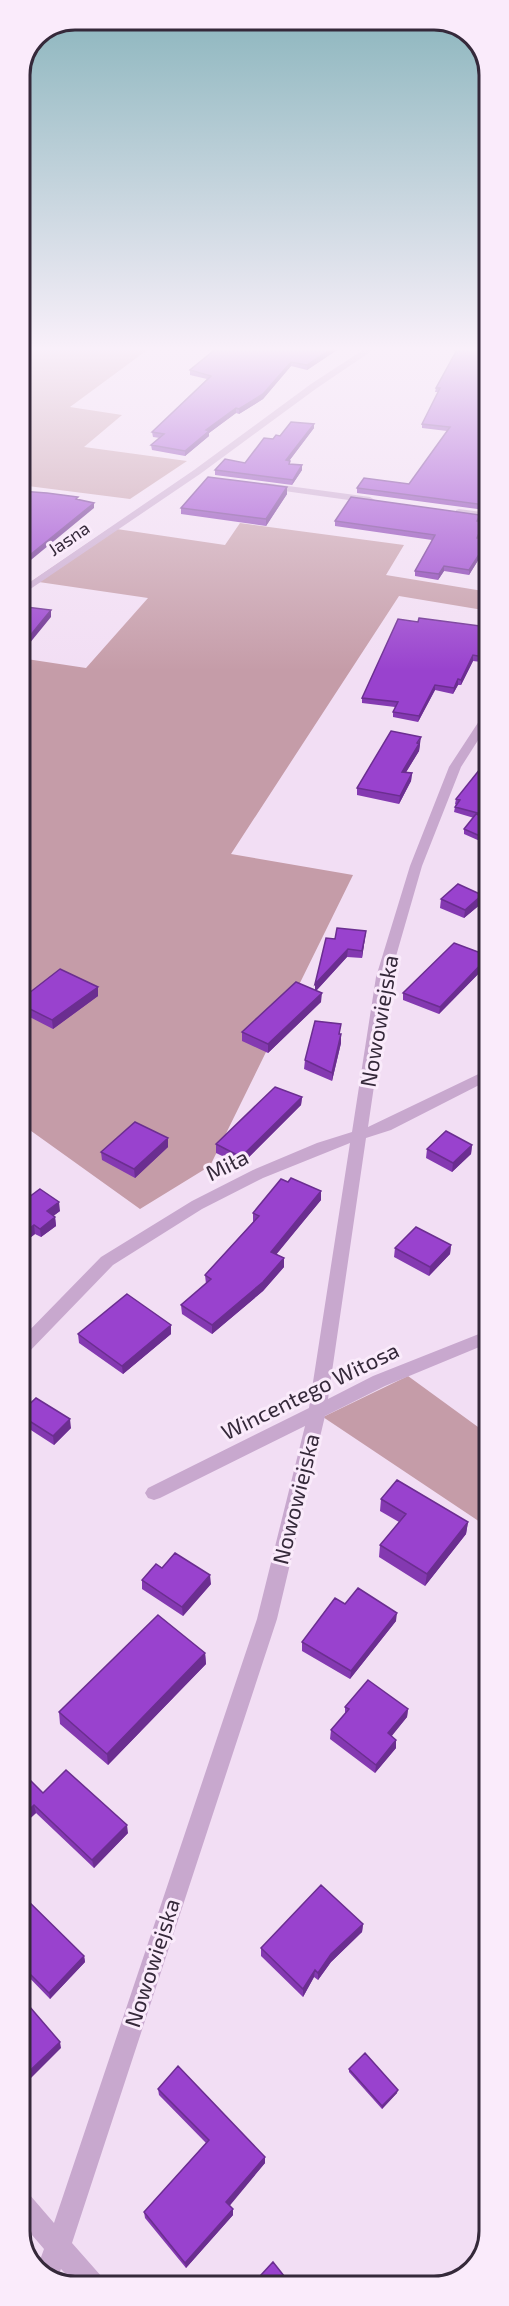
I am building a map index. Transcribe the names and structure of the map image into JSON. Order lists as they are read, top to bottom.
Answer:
{
  "streets": {
    "street": [
      "Jasna",
      "Nowowiejska",
      "Miła",
      "Wincentego Witosa"
    ]
  },
  "crossings": [
    ["Nowowiejska", "Miła"],
    ["Nowowiejska", "Wincentego Witosa"]
  ]
}
